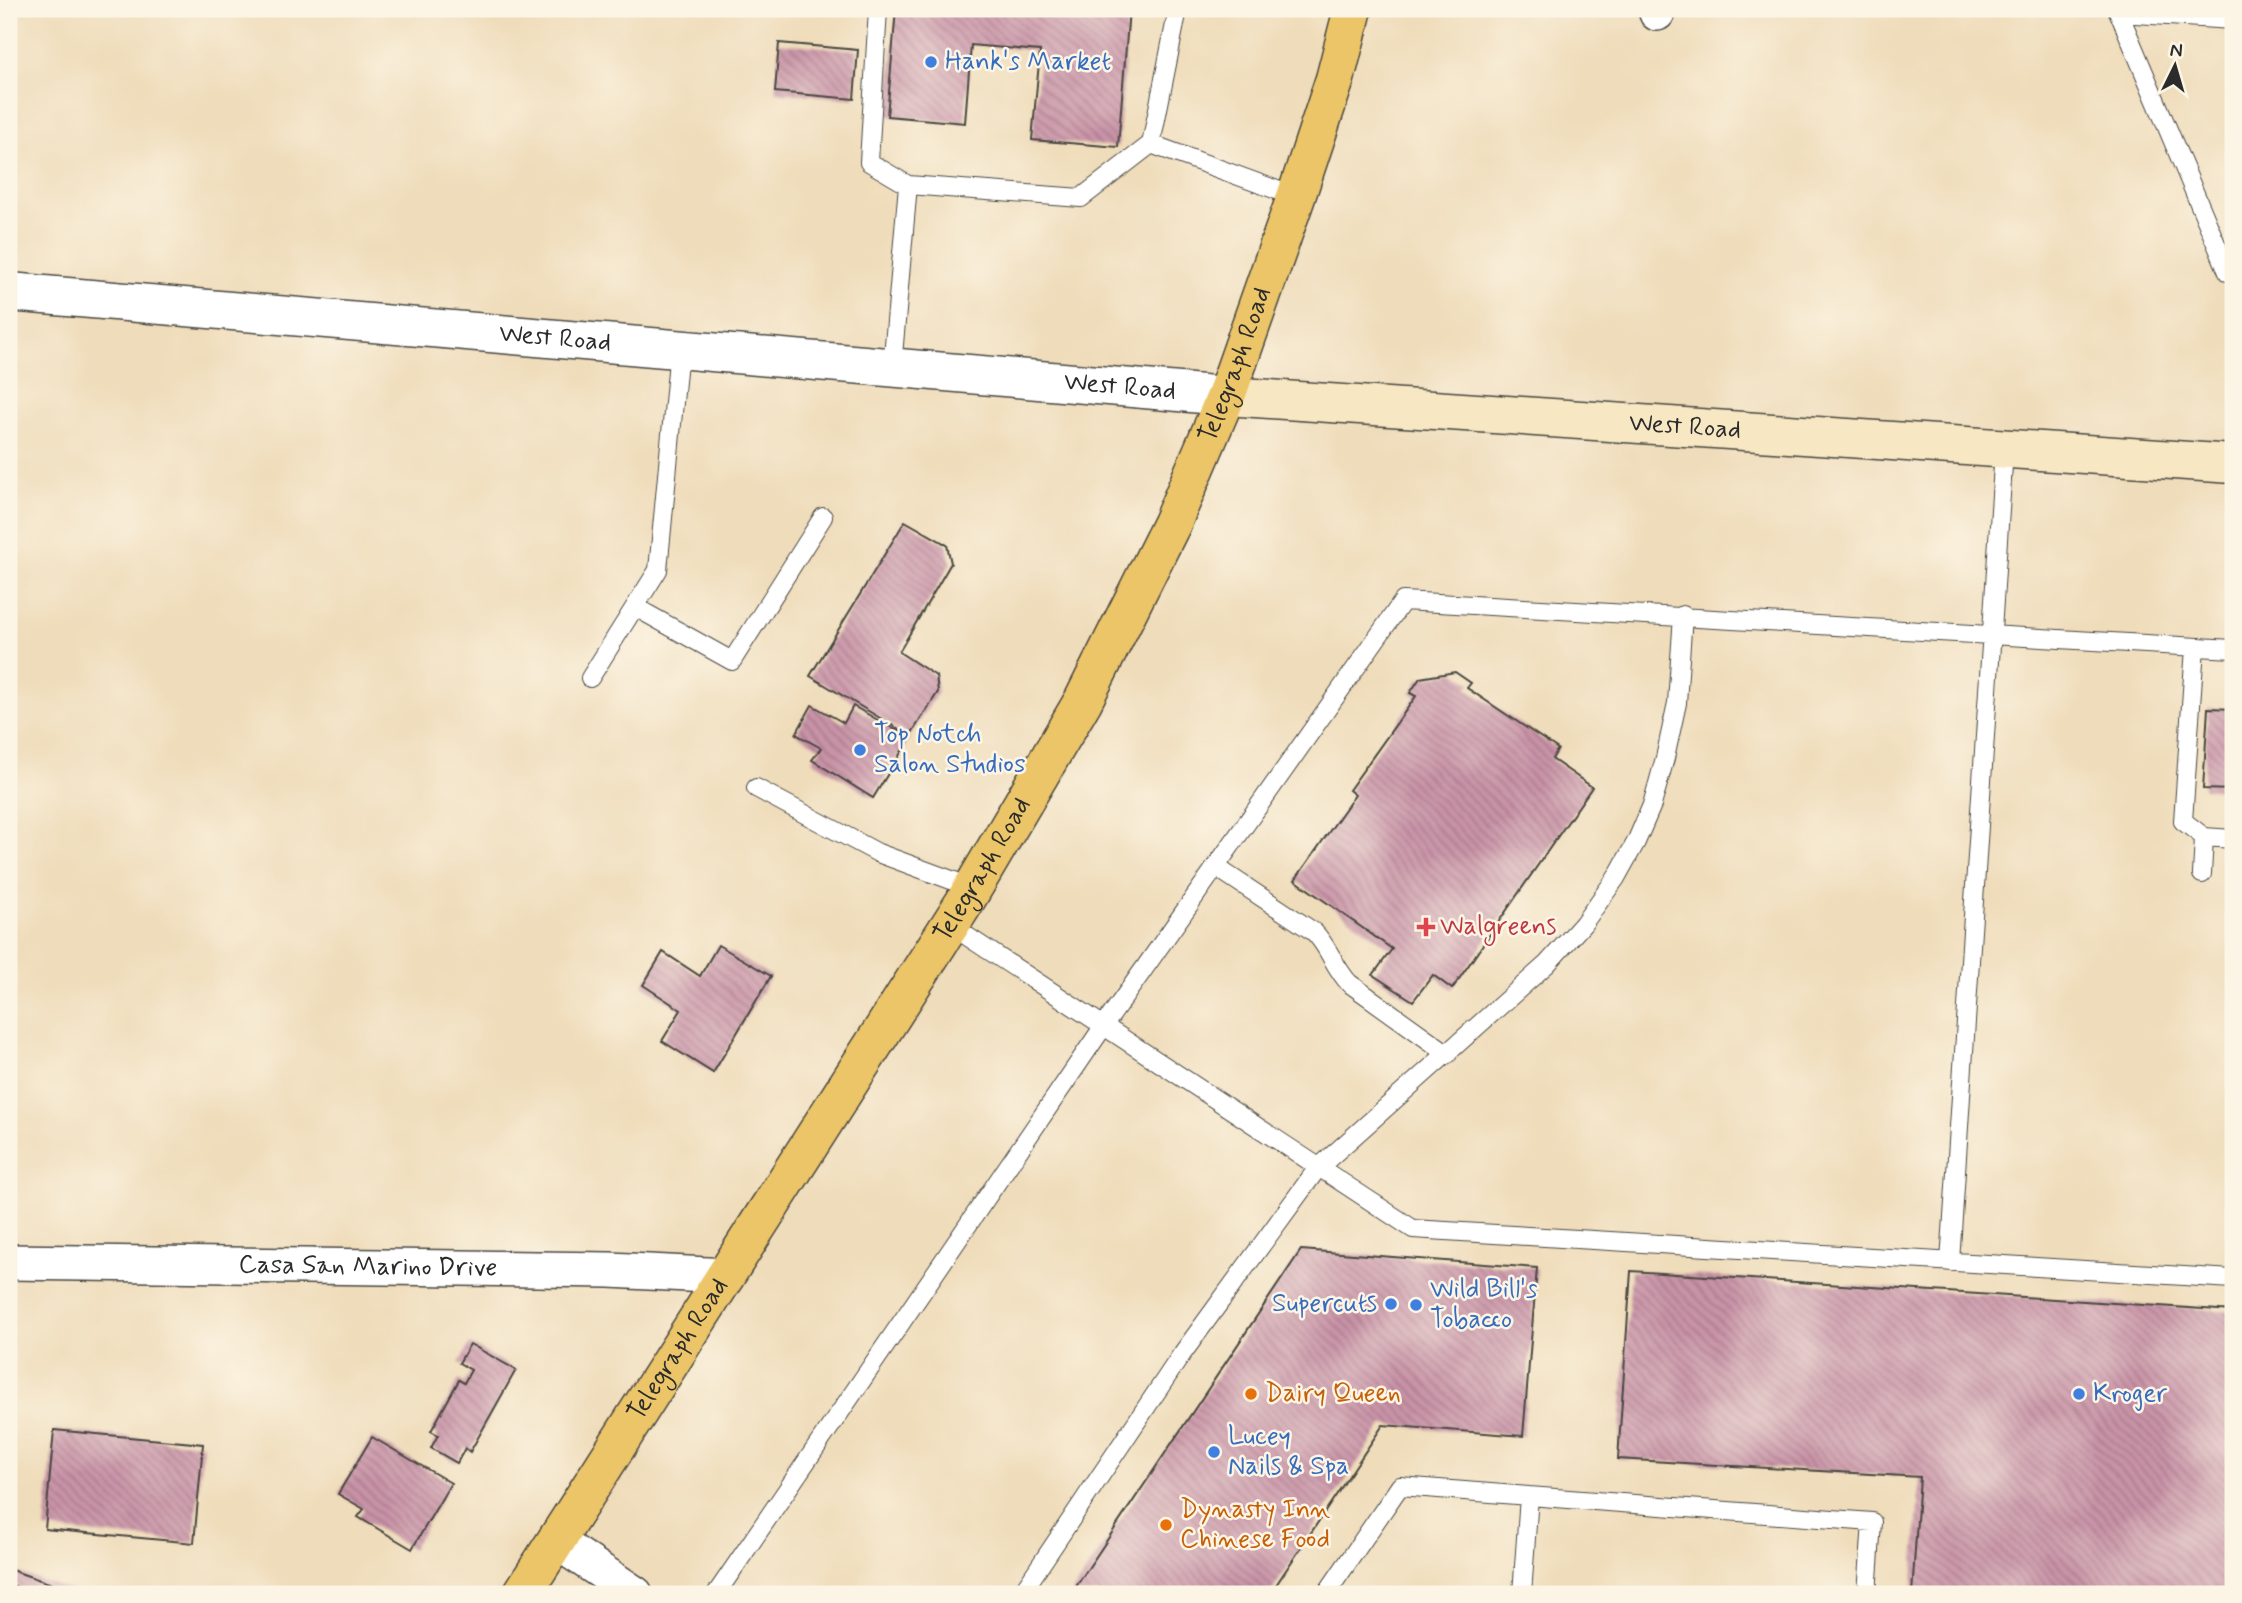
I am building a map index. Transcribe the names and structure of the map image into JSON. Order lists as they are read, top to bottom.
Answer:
{
  "streets": {
    "main road": ["West Road", "Telegraph Road"],
    "street": ["Casa San Marino Drive"]
  },
  "crossings": [
    ["West Road", "Telegraph Road"],
    ["Telegraph Road", "Casa San Marino Drive"]
  ],
  "places": {
    "other": [
      "Hank's Market",
      "Top Notch Salon Studios",
      "Supercuts",
      "Wild Bill's Tobacco",
      "Dairy Queen",
      "Kroger",
      "Lucey Nails & Spa",
      "Dynasty Inn Chinese Food"
    ],
    "health": ["Walgreens"]
  },
  "north": "top"
}
